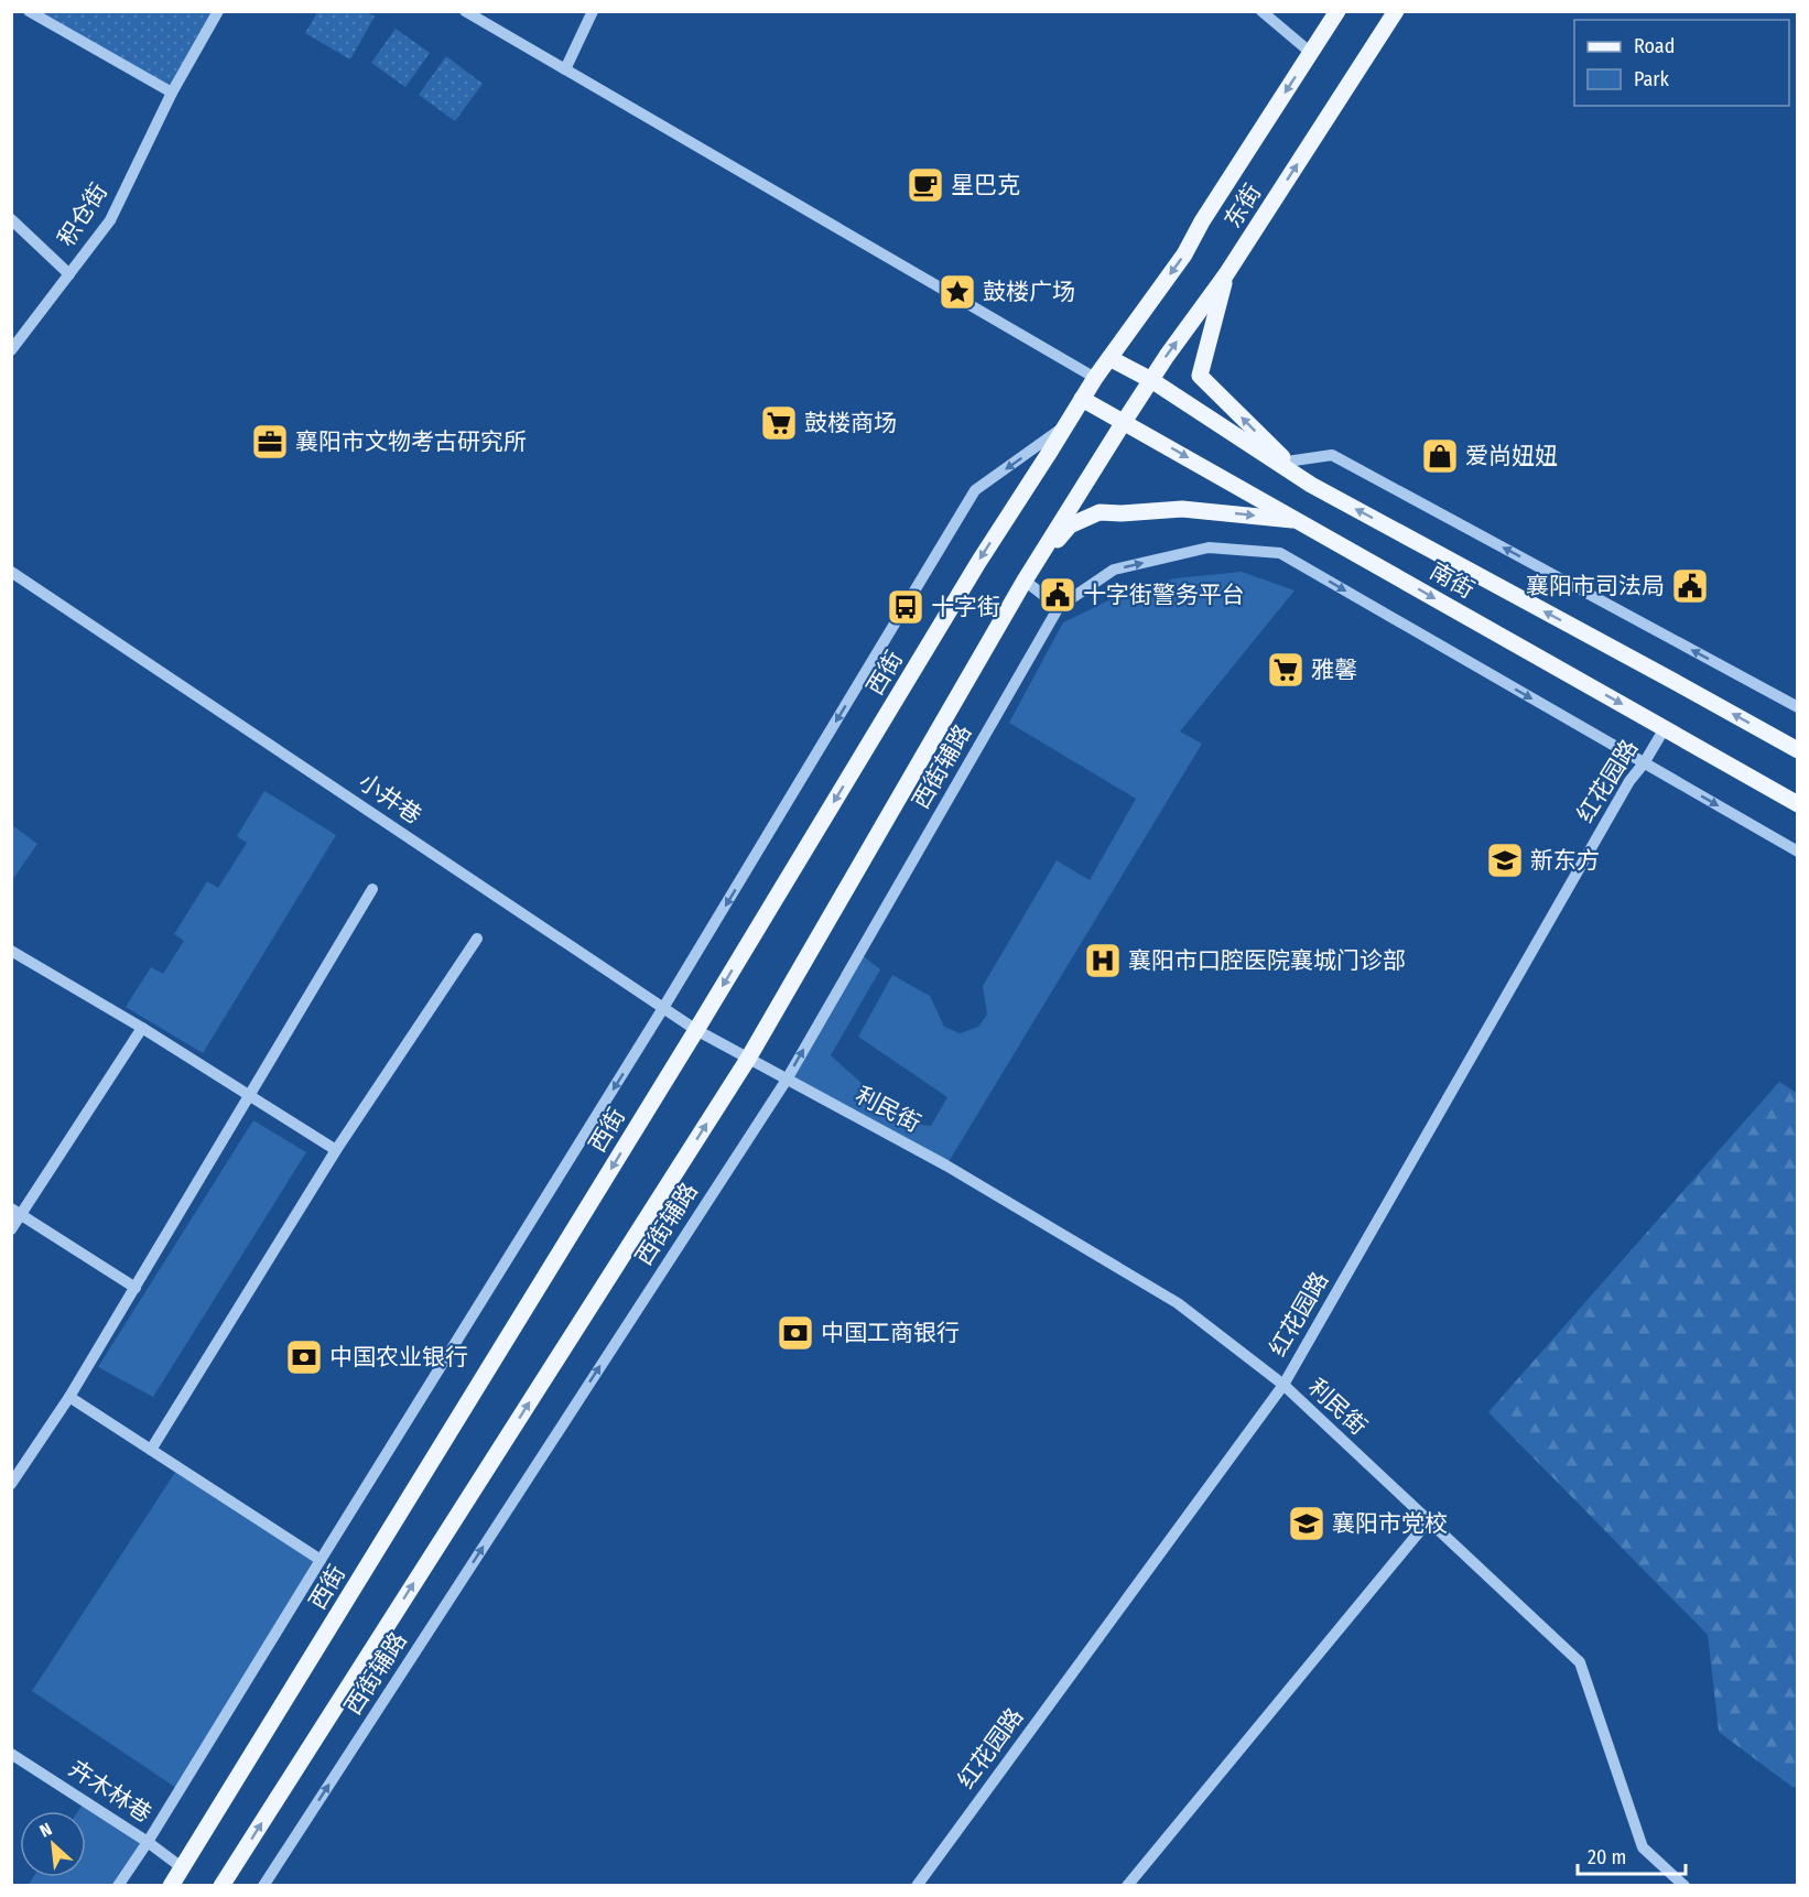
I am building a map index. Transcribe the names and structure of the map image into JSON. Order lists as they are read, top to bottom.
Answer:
{
  "streets": {
    "main road": ["东街", "南街", "西街"],
    "street": [
      "积仓街",
      "西街辅路",
      "红花园路",
      "小井巷",
      "利民街",
      "卉木林巷"
    ]
  },
  "crossings": [
    ["东街", "南街"],
    ["东街", "西街"],
    ["南街", "西街"],
    ["南街", "红花园路"],
    ["西街", "小井巷"],
    ["西街", "卉木林巷"],
    ["西街辅路", "利民街"],
    ["红花园路", "利民街"],
    ["小井巷", "利民街"]
  ],
  "one_way": ["西街辅路"],
  "places": {
    "cafe": ["星巴克"],
    "place": ["鼓楼广场"],
    "supermarket": ["鼓楼商场", "雅馨"],
    "office": ["襄阳市文物考古研究所"],
    "shop": ["爱尚妞妞"],
    "public building": ["襄阳市司法局", "十字街警务平台"],
    "bus stop": ["十字街"],
    "school or university": ["新东方", "襄阳市党校"],
    "hospital": ["襄阳市口腔医院襄城门诊部"],
    "bank": ["中国工商银行", "中国农业银行"]
  },
  "legend": ["Road", "Park"],
  "scale_bar": "20 m",
  "north": "top left"
}
